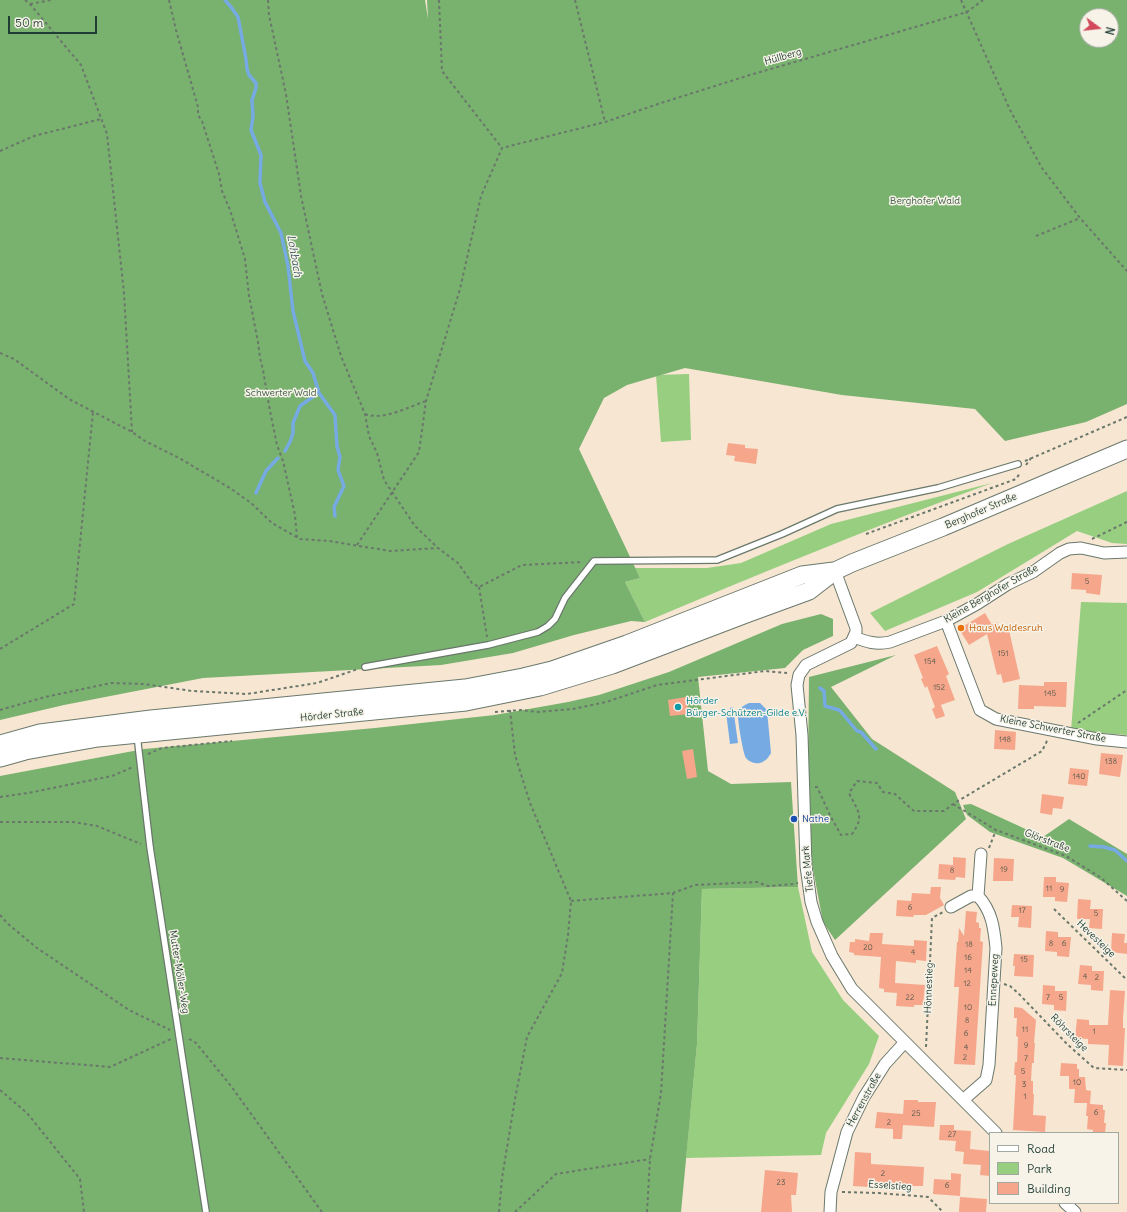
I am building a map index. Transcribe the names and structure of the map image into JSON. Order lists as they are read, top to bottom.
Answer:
{
  "streets": {
    "main road": ["Berghofer Straße", "Hörder Straße"],
    "street": [
      "Kleine Berghofer Straße",
      "Kleine Schwerter Straße",
      "Tiefe Mark",
      "Ennepeweg",
      "Herrenstraße"
    ],
    "lane": ["Mutter-Möller-Weg"],
    "path": [
      "Hüllberg",
      "Glörstraße",
      "Hevesteige",
      "Hönnestieg",
      "Röhrsteige",
      "Esselstieg"
    ]
  },
  "crossings": [
    ["Berghofer Straße", "Hörder Straße"],
    ["Kleine Berghofer Straße", "Kleine Schwerter Straße"],
    ["Hörder Straße", "Mutter-Möller-Weg"],
    ["Tiefe Mark", "Ennepeweg"],
    ["Tiefe Mark", "Hönnestieg"],
    ["Tiefe Mark", "Herrenstraße"],
    ["Herrenstraße", "Esselstieg"]
  ],
  "water": ["Lohbach"],
  "parks": ["Berghofer Wald", "Schwerter Wald"],
  "places": ["Haus Waldesruh", "Hörder Bürger-Schützen-Gilde e.V.", "Nathe"],
  "house_numbers": [
    "5",
    "151",
    "154",
    "152",
    "145",
    "148",
    "138",
    "140",
    "19",
    "8",
    "11",
    "9",
    "6",
    "17",
    "5",
    "8",
    "6",
    "18",
    "20",
    "4",
    "16",
    "15",
    "14",
    "4",
    "2",
    "12",
    "22",
    "7",
    "5",
    "10",
    "8",
    "11",
    "1",
    "6",
    "9",
    "4",
    "2",
    "7",
    "5",
    "10",
    "3",
    "1",
    "6",
    "25",
    "2",
    "27",
    "2",
    "23",
    "6"
  ],
  "legend": ["Road", "Park", "Building"],
  "scale_bar": "50 m",
  "north": "right"
}
